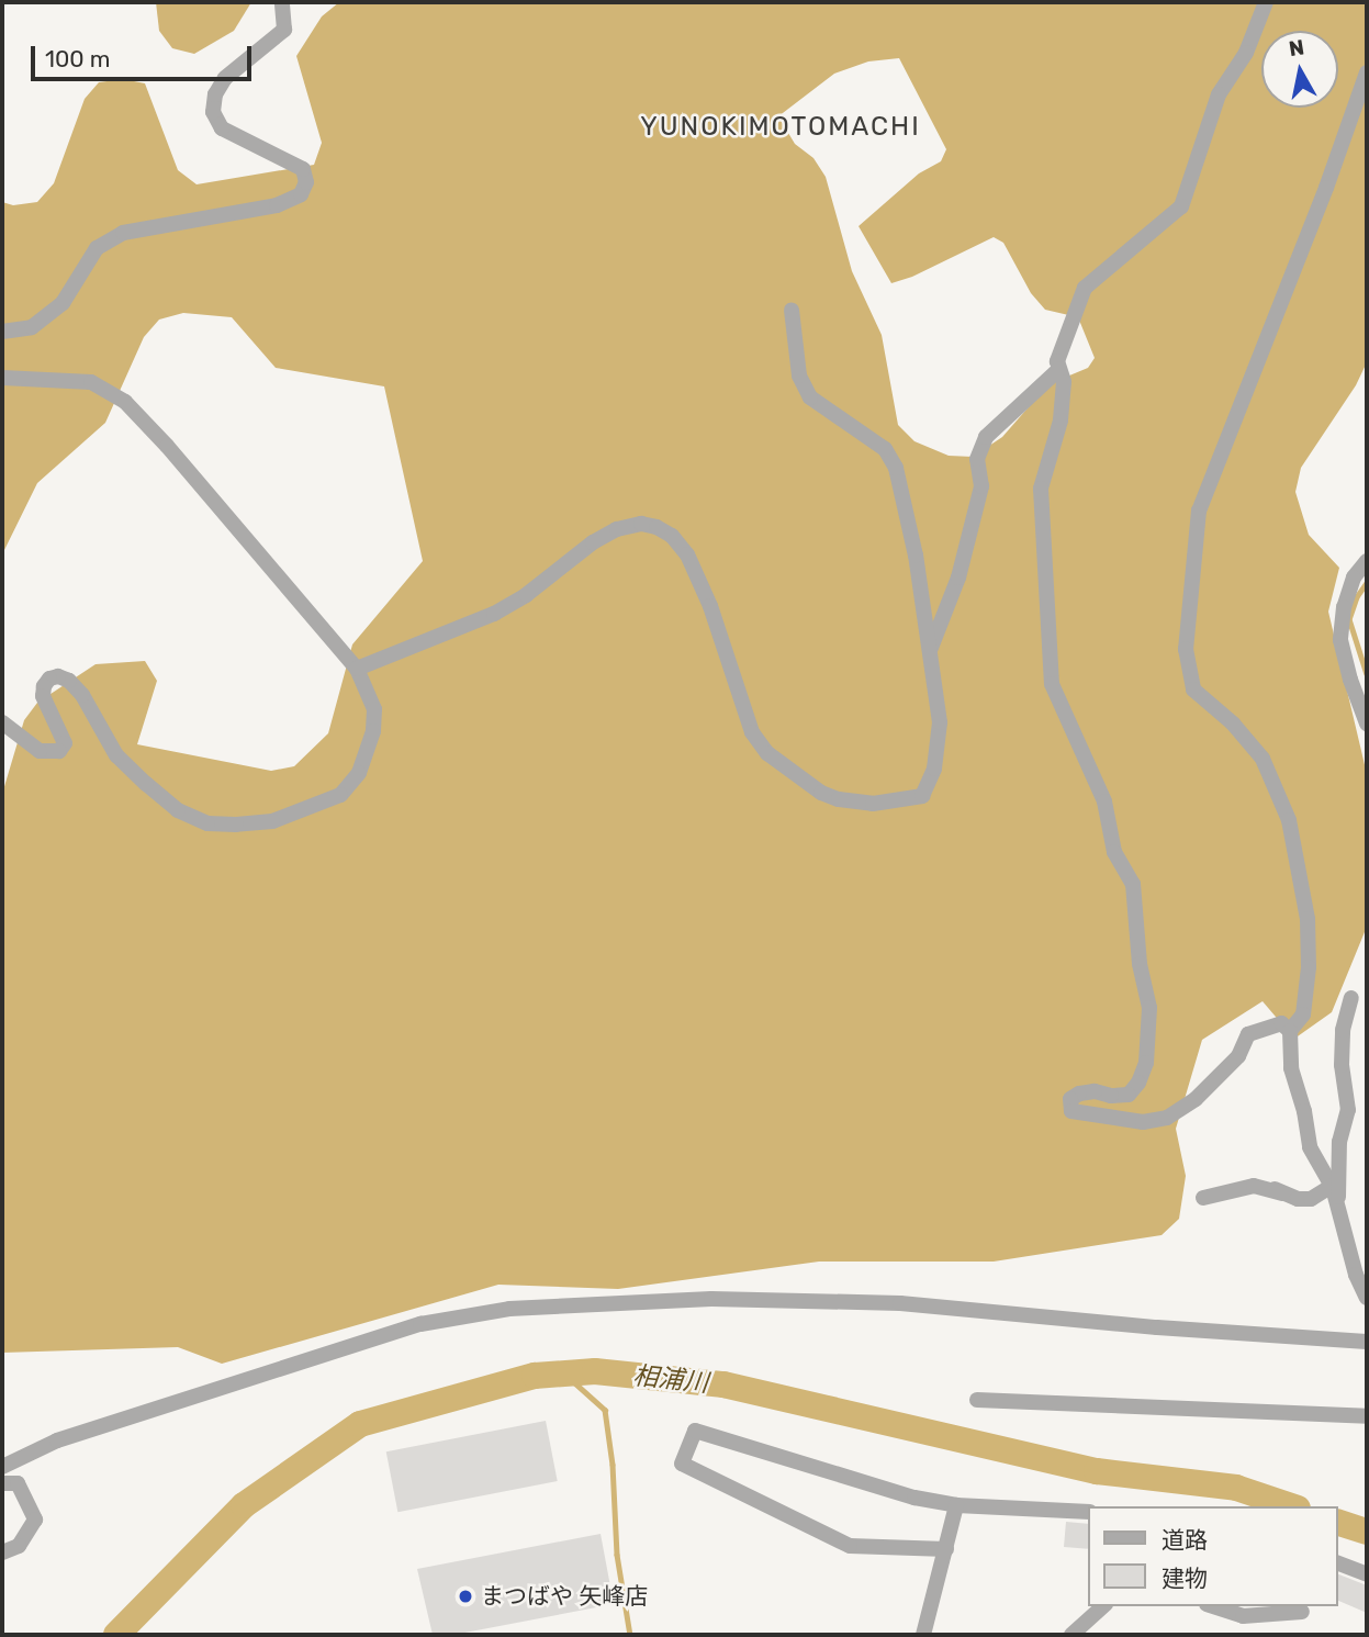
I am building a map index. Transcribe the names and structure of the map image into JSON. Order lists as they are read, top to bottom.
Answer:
{
  "districts": ["YUNOKIMOTOMACHI"],
  "water": ["相浦川"],
  "places": ["まつばや 矢峰店"],
  "legend": ["道路", "建物"],
  "scale_bar": "100 m",
  "north": "top"
}
